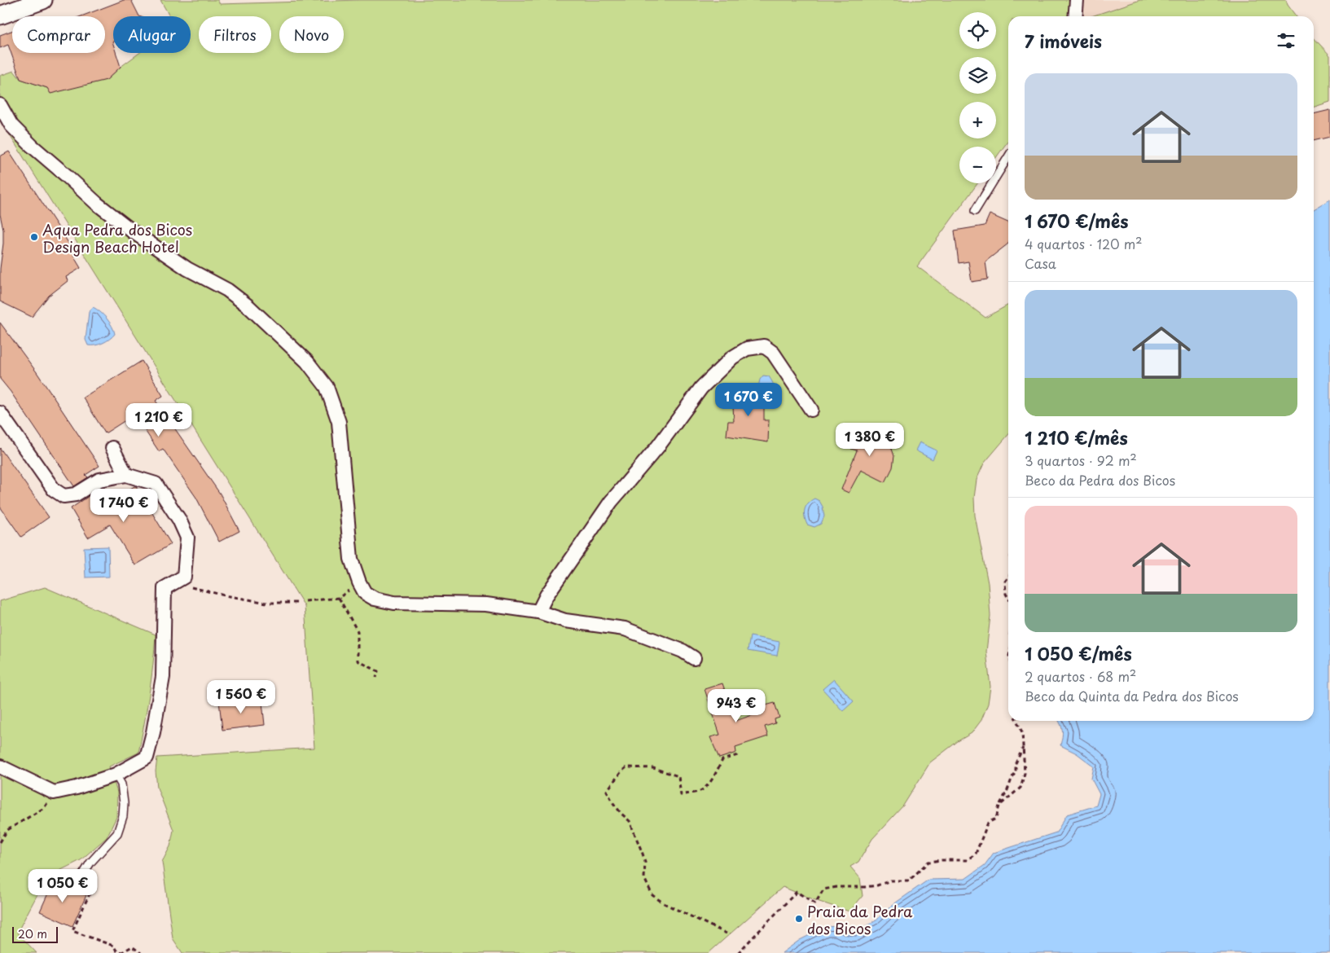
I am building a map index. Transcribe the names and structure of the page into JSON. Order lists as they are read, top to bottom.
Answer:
{
  "places": ["Aqua Pedra dos Bicos Design Beach Hotel", "Praia da Pedra dos Bicos"],
  "scale_bar": "20 m",
  "page": {
    "map_buttons": ["+", "−"],
    "chip": [
      "Comprar",
      "Alugar",
      "Filtros",
      "Novo"
    ],
    "heading": "7 imóveis",
    "list": [
      {
        "name": "1 670 €/mês",
        "note": "4 quartos · 120 m² · Casa"
      },
      {
        "name": "1 210 €/mês",
        "note": "3 quartos · 92 m² · Beco da Pedra dos Bicos"
      },
      {
        "name": "1 050 €/mês",
        "note": "2 quartos · 68 m² · Beco da Quinta da Pedra dos Bicos"
      }
    ],
    "price": [
      "1 670 €",
      "1 210 €",
      "1 380 €",
      "1 740 €",
      "1 560 €",
      "943 €",
      "1 050 €"
    ],
    "scale": "20 m"
  }
}
